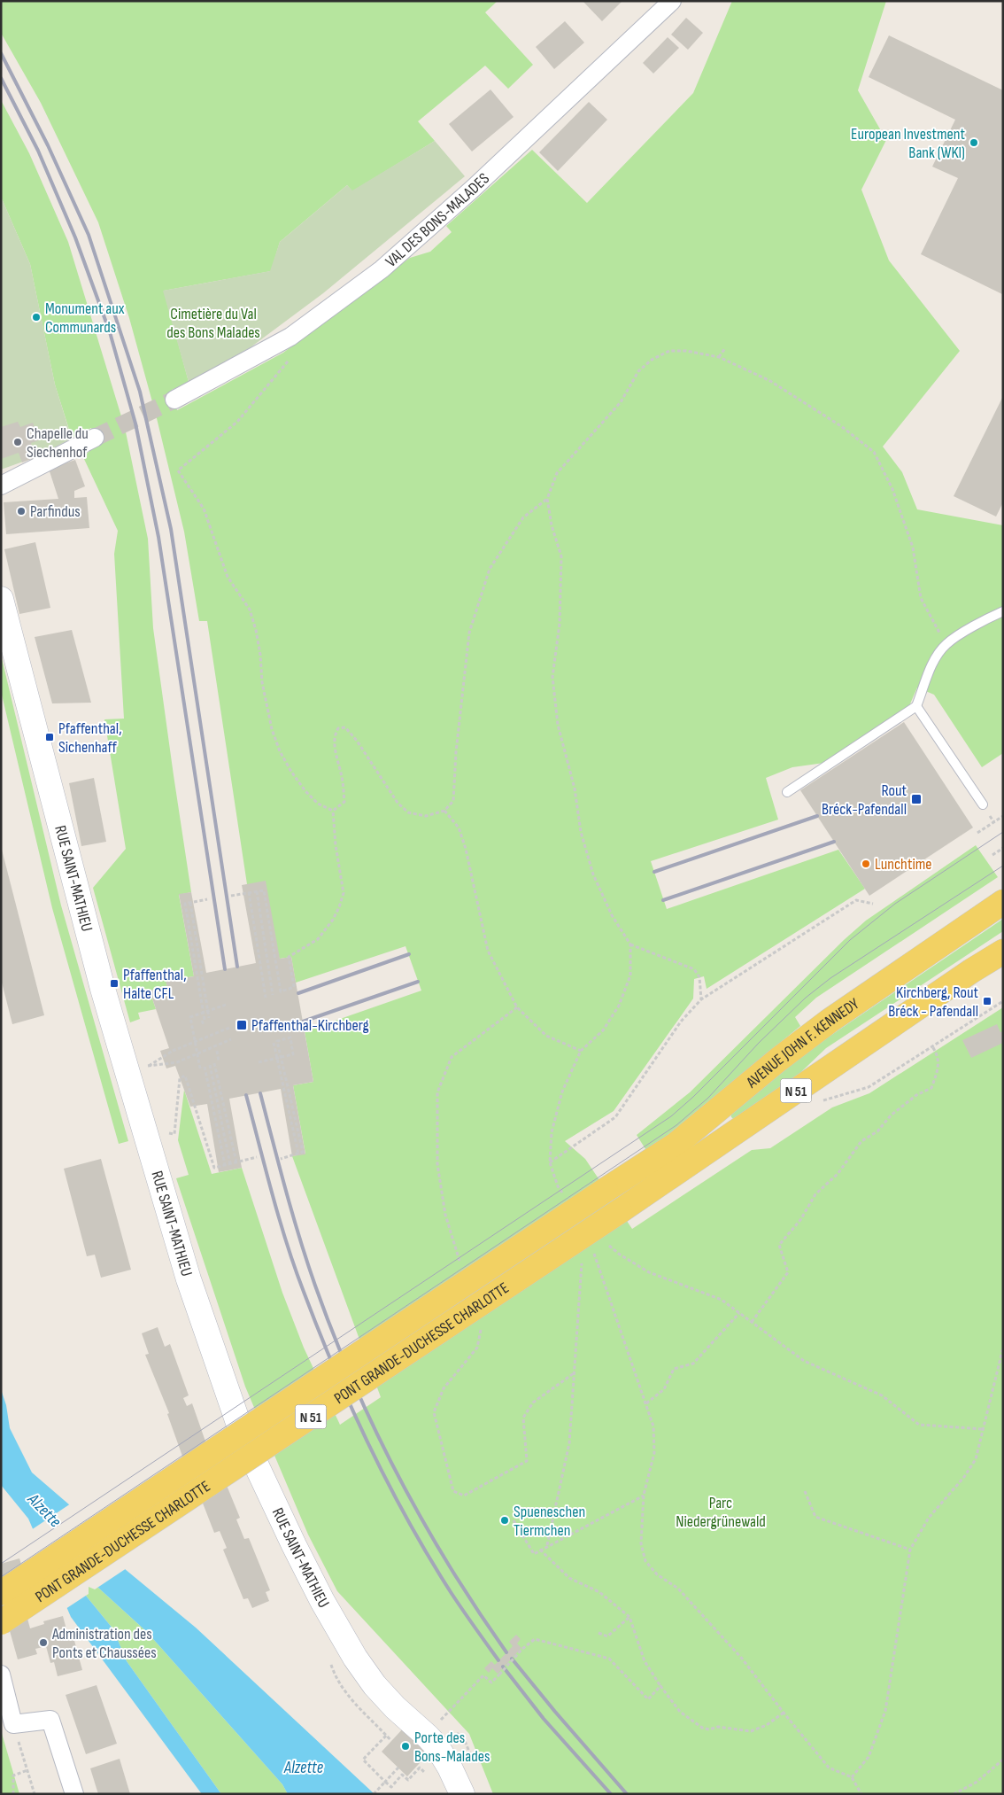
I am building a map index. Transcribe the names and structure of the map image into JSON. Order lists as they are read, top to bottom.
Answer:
{
  "streets": {
    "main road": [
      "RUE SAINT-MATHIEU",
      "AVENUE JOHN F. KENNEDY",
      "N 51",
      "PONT GRANDE-DUCHESSE CHARLOTTE"
    ],
    "street": ["VAL DES BONS-MALADES"]
  },
  "crossings": [
    ["AVENUE JOHN F. KENNEDY", "PONT GRANDE-DUCHESSE CHARLOTTE"]
  ],
  "water": ["Alzette"],
  "parks": ["Cimetière du Val des Bons Malades", "Parc Niedergrünewald"],
  "places": {
    "other": [
      "European Investment Bank (WKI)",
      "Monument aux Communards",
      "Chapelle du Siechenhof",
      "Parfindus",
      "Lunchtime",
      "Spueneschen Tiermchen",
      "Administration des Ponts et Chaussées",
      "Porte des Bons-Malades"
    ],
    "transit": [
      "Pfaffenthal, Sichenhaff",
      "Rout Bréck-Pafendall",
      "Pfaffenthal, Halte CFL",
      "Kirchberg, Rout Bréck - Pafendall",
      "Pfaffenthal-Kirchberg"
    ]
  }
}
